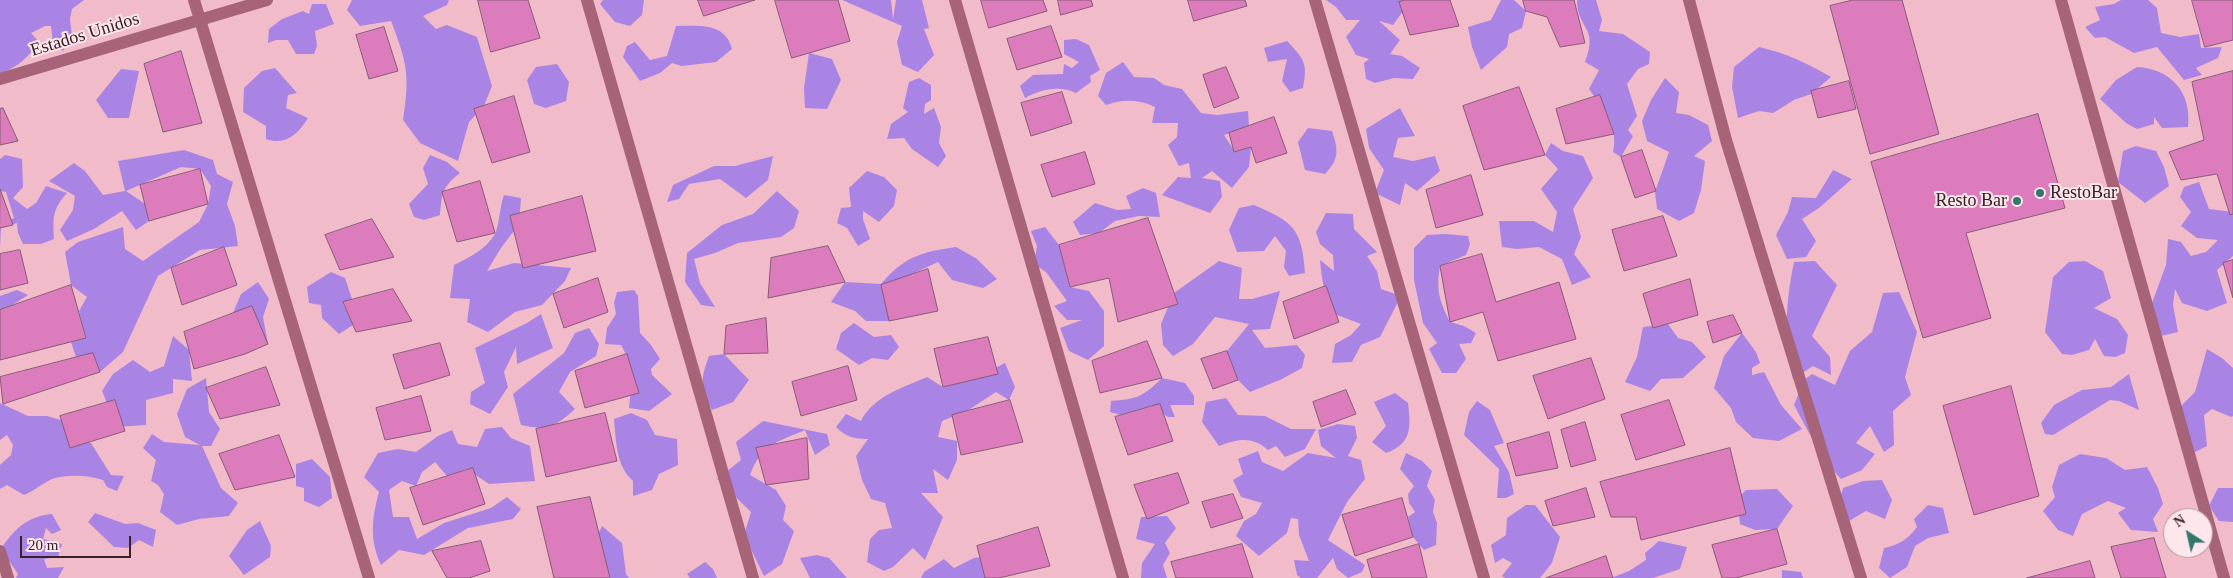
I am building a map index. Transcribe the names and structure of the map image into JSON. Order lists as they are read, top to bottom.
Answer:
{
  "streets": {
    "street": ["Estados Unidos"]
  },
  "places": ["RestoBar", "Resto Bar"],
  "scale_bar": "20 m",
  "north": "top left"
}
